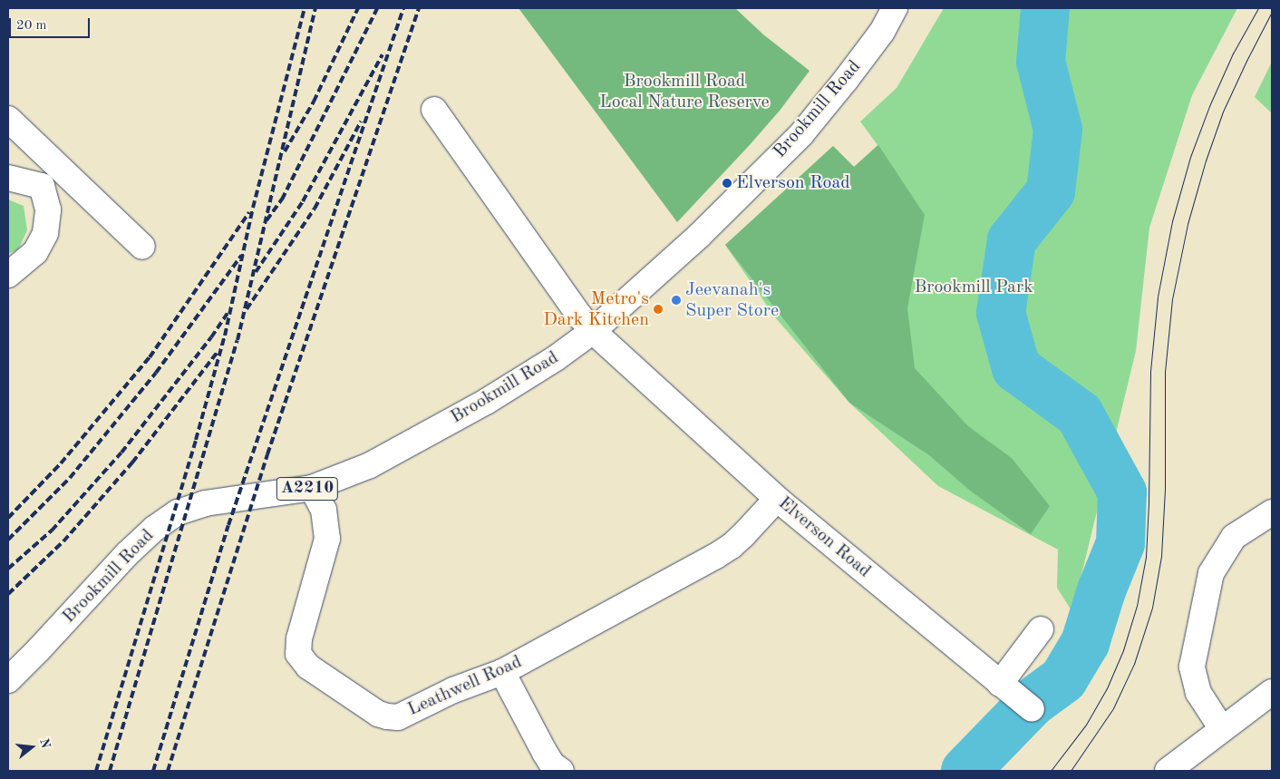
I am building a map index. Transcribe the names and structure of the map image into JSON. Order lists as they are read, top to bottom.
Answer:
{
  "streets": {
    "street": [
      "Brookmill Road",
      "A2210",
      "Elverson Road",
      "Leathwell Road"
    ]
  },
  "crossings": [
    ["Brookmill Road", "Elverson Road"],
    ["Brookmill Road", "Leathwell Road"],
    ["Elverson Road", "Leathwell Road"]
  ],
  "parks": ["Brookmill Road Local Nature Reserve", "Brookmill Park"],
  "places": ["Elverson Road", "Jeevanah's Super Store", "Metro's Dark Kitchen"],
  "scale_bar": "20 m",
  "north": "right"
}
